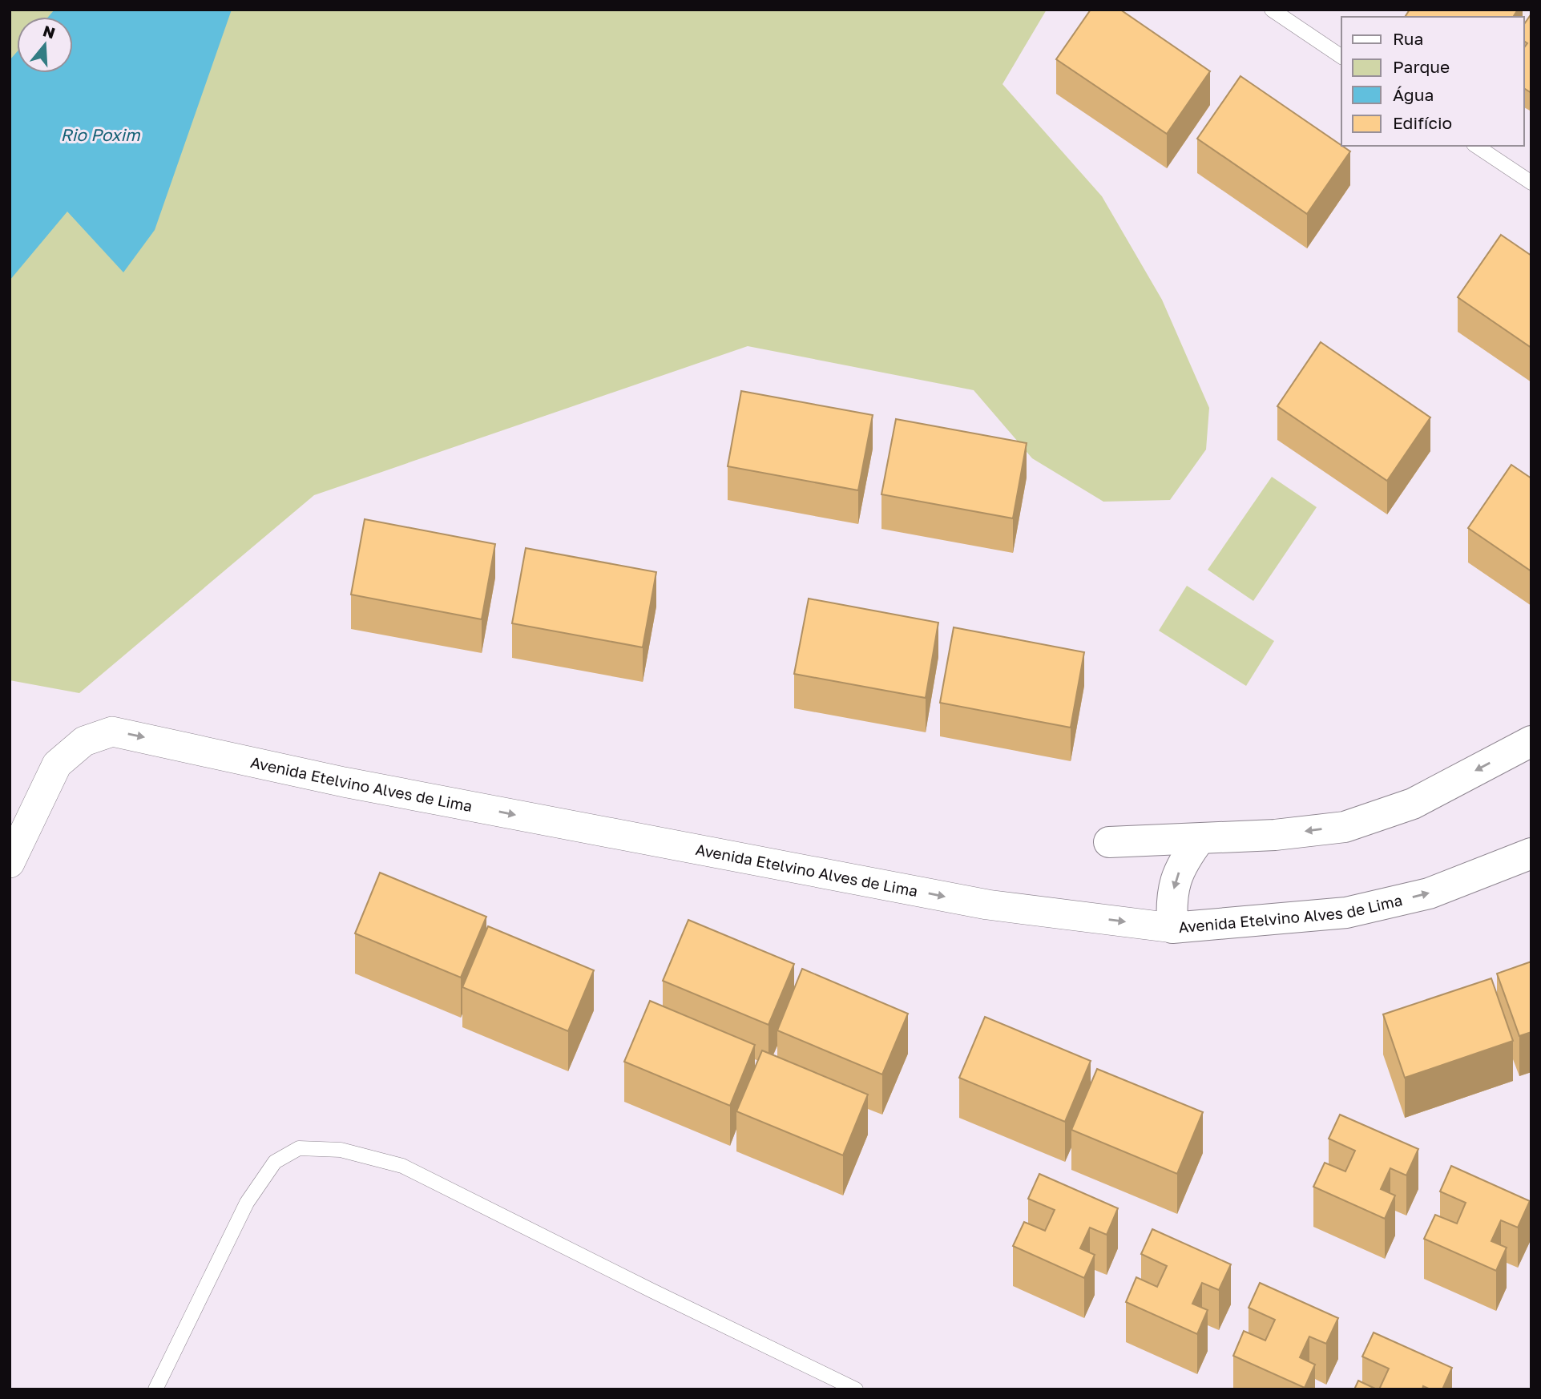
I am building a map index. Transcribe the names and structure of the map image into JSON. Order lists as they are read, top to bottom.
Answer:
{
  "streets": {
    "street": ["Avenida Etelvino Alves de Lima"]
  },
  "one_way": ["Avenida Etelvino Alves de Lima"],
  "water": ["Rio Poxim"],
  "legend": [
    "Rua",
    "Parque",
    "Água",
    "Edifício"
  ],
  "north": "top"
}
